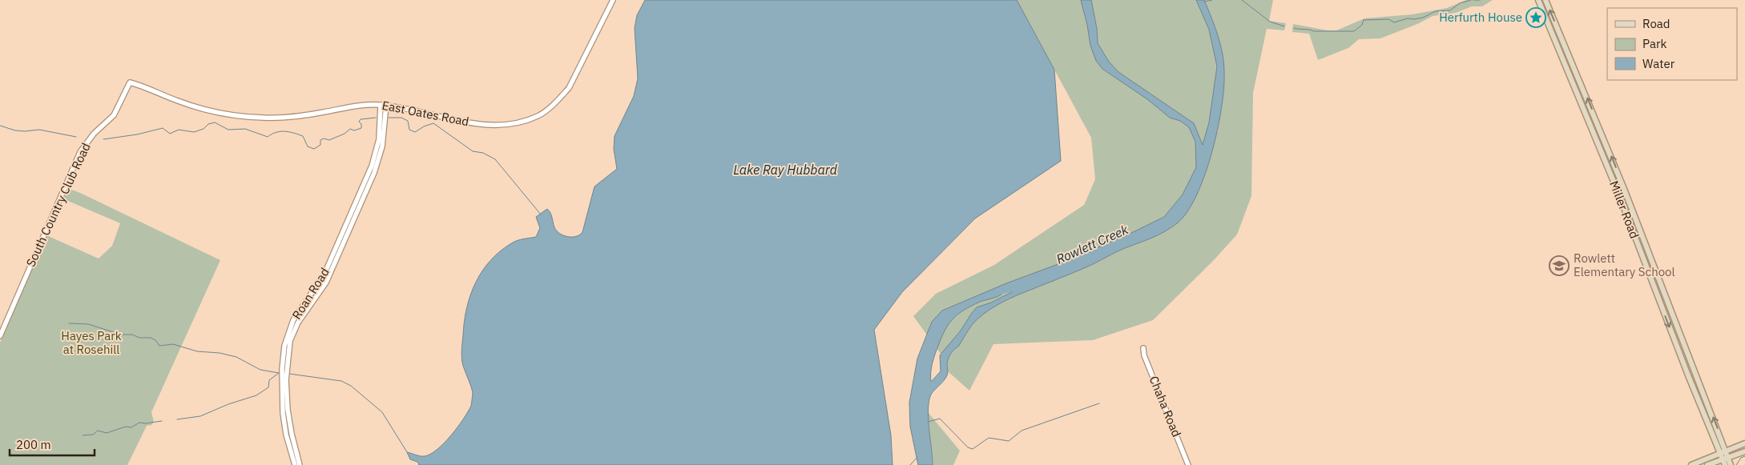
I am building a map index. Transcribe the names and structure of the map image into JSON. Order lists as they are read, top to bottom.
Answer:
{
  "streets": {
    "main road": ["Miller Road"],
    "street": [
      "East Oates Road",
      "South Country Club Road",
      "Roan Road",
      "Chaha Road"
    ]
  },
  "crossings": [
    ["East Oates Road", "South Country Club Road"],
    ["East Oates Road", "Roan Road"]
  ],
  "water": ["Lake Ray Hubbard", "Rowlett Creek"],
  "parks": ["Hayes Park at Rosehill"],
  "places": {
    "place": ["Herfurth House"],
    "school or university": ["Rowlett Elementary School"]
  },
  "legend": ["Road", "Park", "Water"],
  "scale_bar": "200 m"
}
